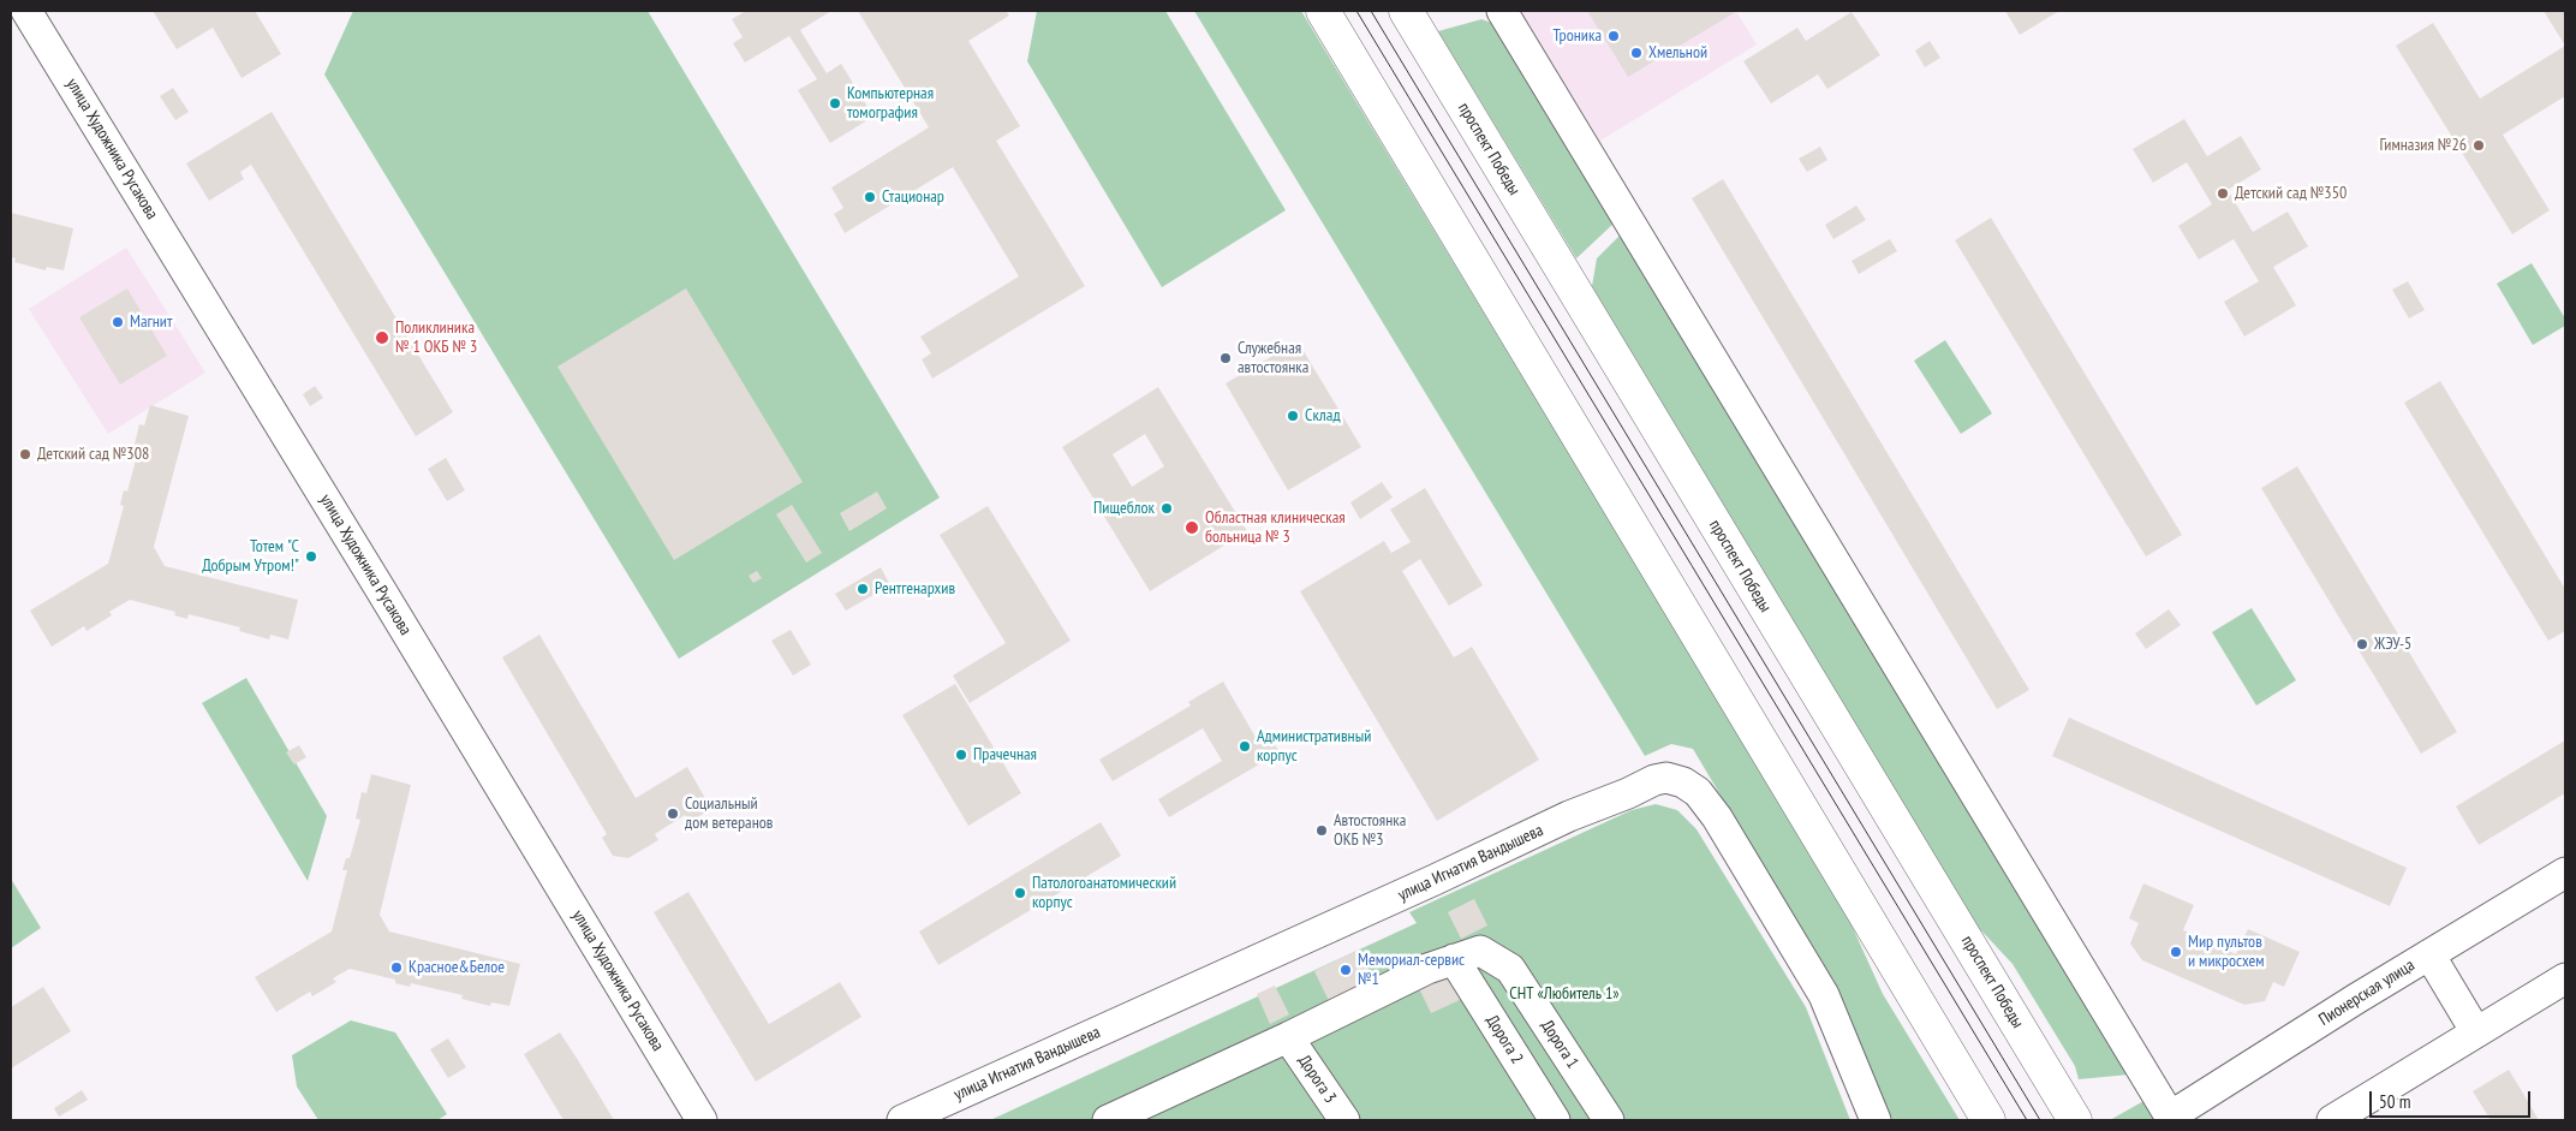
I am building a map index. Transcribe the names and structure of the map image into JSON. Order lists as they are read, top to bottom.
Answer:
{
  "streets": {
    "main road": ["проспект Победы"],
    "street": [
      "улица Художника Русакова",
      "улица Игнатия Вандышева",
      "Пионерская улица",
      "Дорога 2",
      "Дорога 1",
      "Дорога 3"
    ]
  },
  "crossings": [
    ["Дорога 2", "Дорога 1"]
  ],
  "parks": ["СНТ «Любитель 1»"],
  "places": [
    "Троника",
    "Хмельной",
    "Компьютерная томография",
    "Гимназия №26",
    "Детский сад №350",
    "Стационар",
    "Магнит",
    "Поликлиника № 1 ОКБ № 3",
    "Служебная автостоянка",
    "Склад",
    "Детский сад №308",
    "Пищеблок",
    "Областная клиническая больница № 3",
    "Тотем \"С Добрым Утром!\"",
    "Рентгенархив",
    "ЖЭУ-5",
    "Административный корпус",
    "Прачечная",
    "Социальный дом ветеранов",
    "Автостоянка ОКБ №3",
    "Патологоанатомический корпус",
    "Мир пультов и микросхем",
    "Красное&Белое",
    "Мемориал-сервис №1"
  ],
  "scale_bar": "50 m"
}
